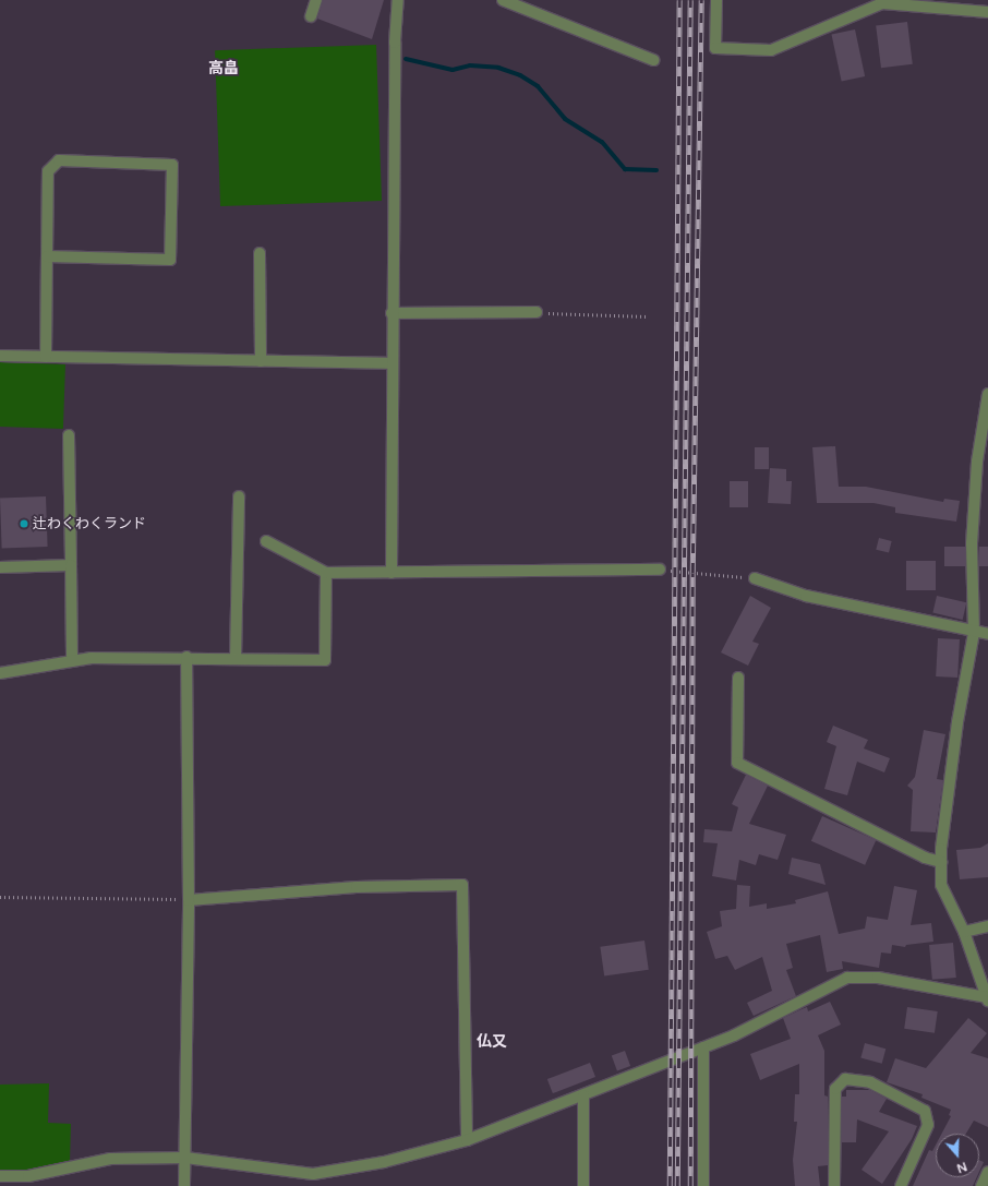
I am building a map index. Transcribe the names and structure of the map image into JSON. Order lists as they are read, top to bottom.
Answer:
{
  "districts": ["高畠", "仏又"],
  "places": ["辻わくわくランド"],
  "north": "bottom"
}
